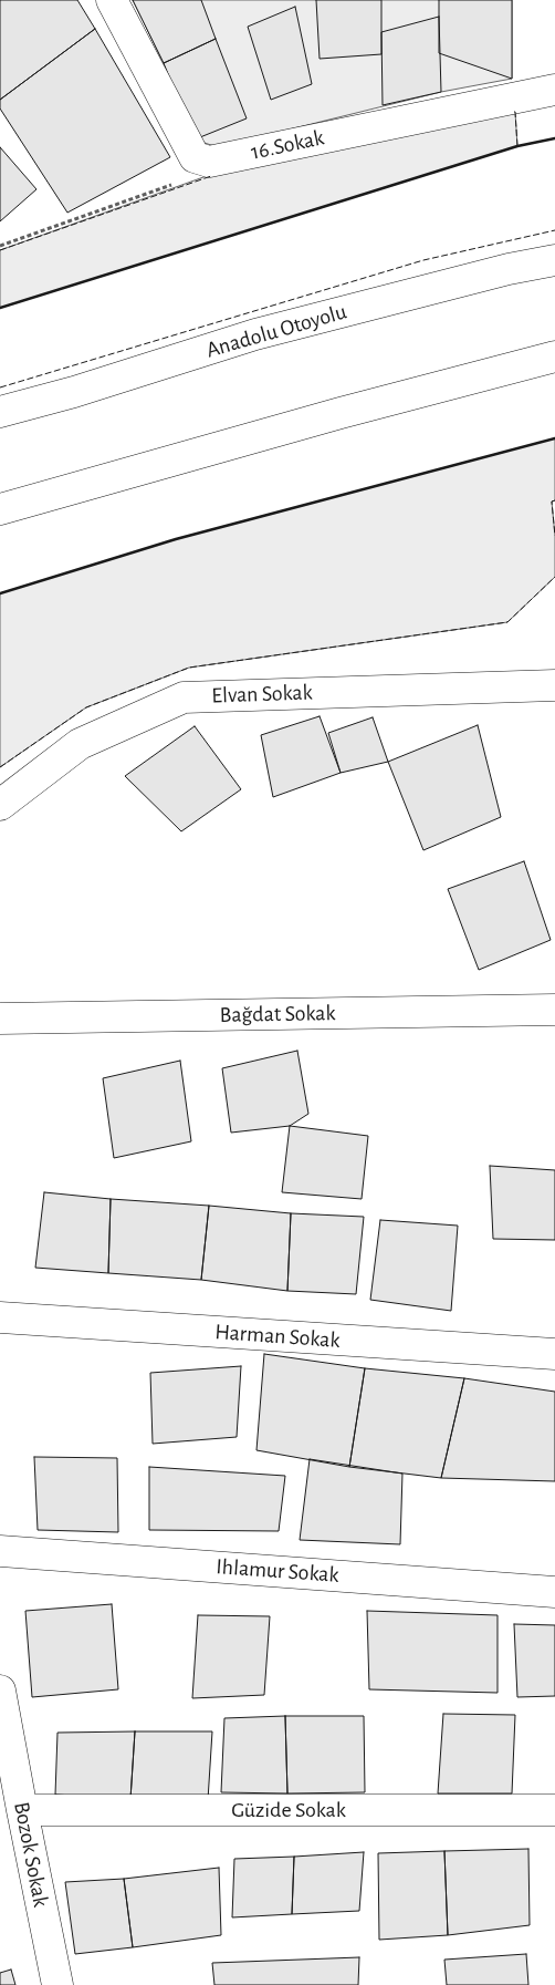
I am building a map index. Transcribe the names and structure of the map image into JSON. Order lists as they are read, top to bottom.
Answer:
{
  "streets": {
    "main road": [
      "16.Sokak",
      "Anadolu Otoyolu",
      "Elvan Sokak",
      "Bağdat Sokak",
      "Harman Sokak",
      "Ihlamur Sokak",
      "Güzide Sokak",
      "Bozok Sokak"
    ]
  },
  "crossings": [
    ["Güzide Sokak", "Bozok Sokak"]
  ]
}
